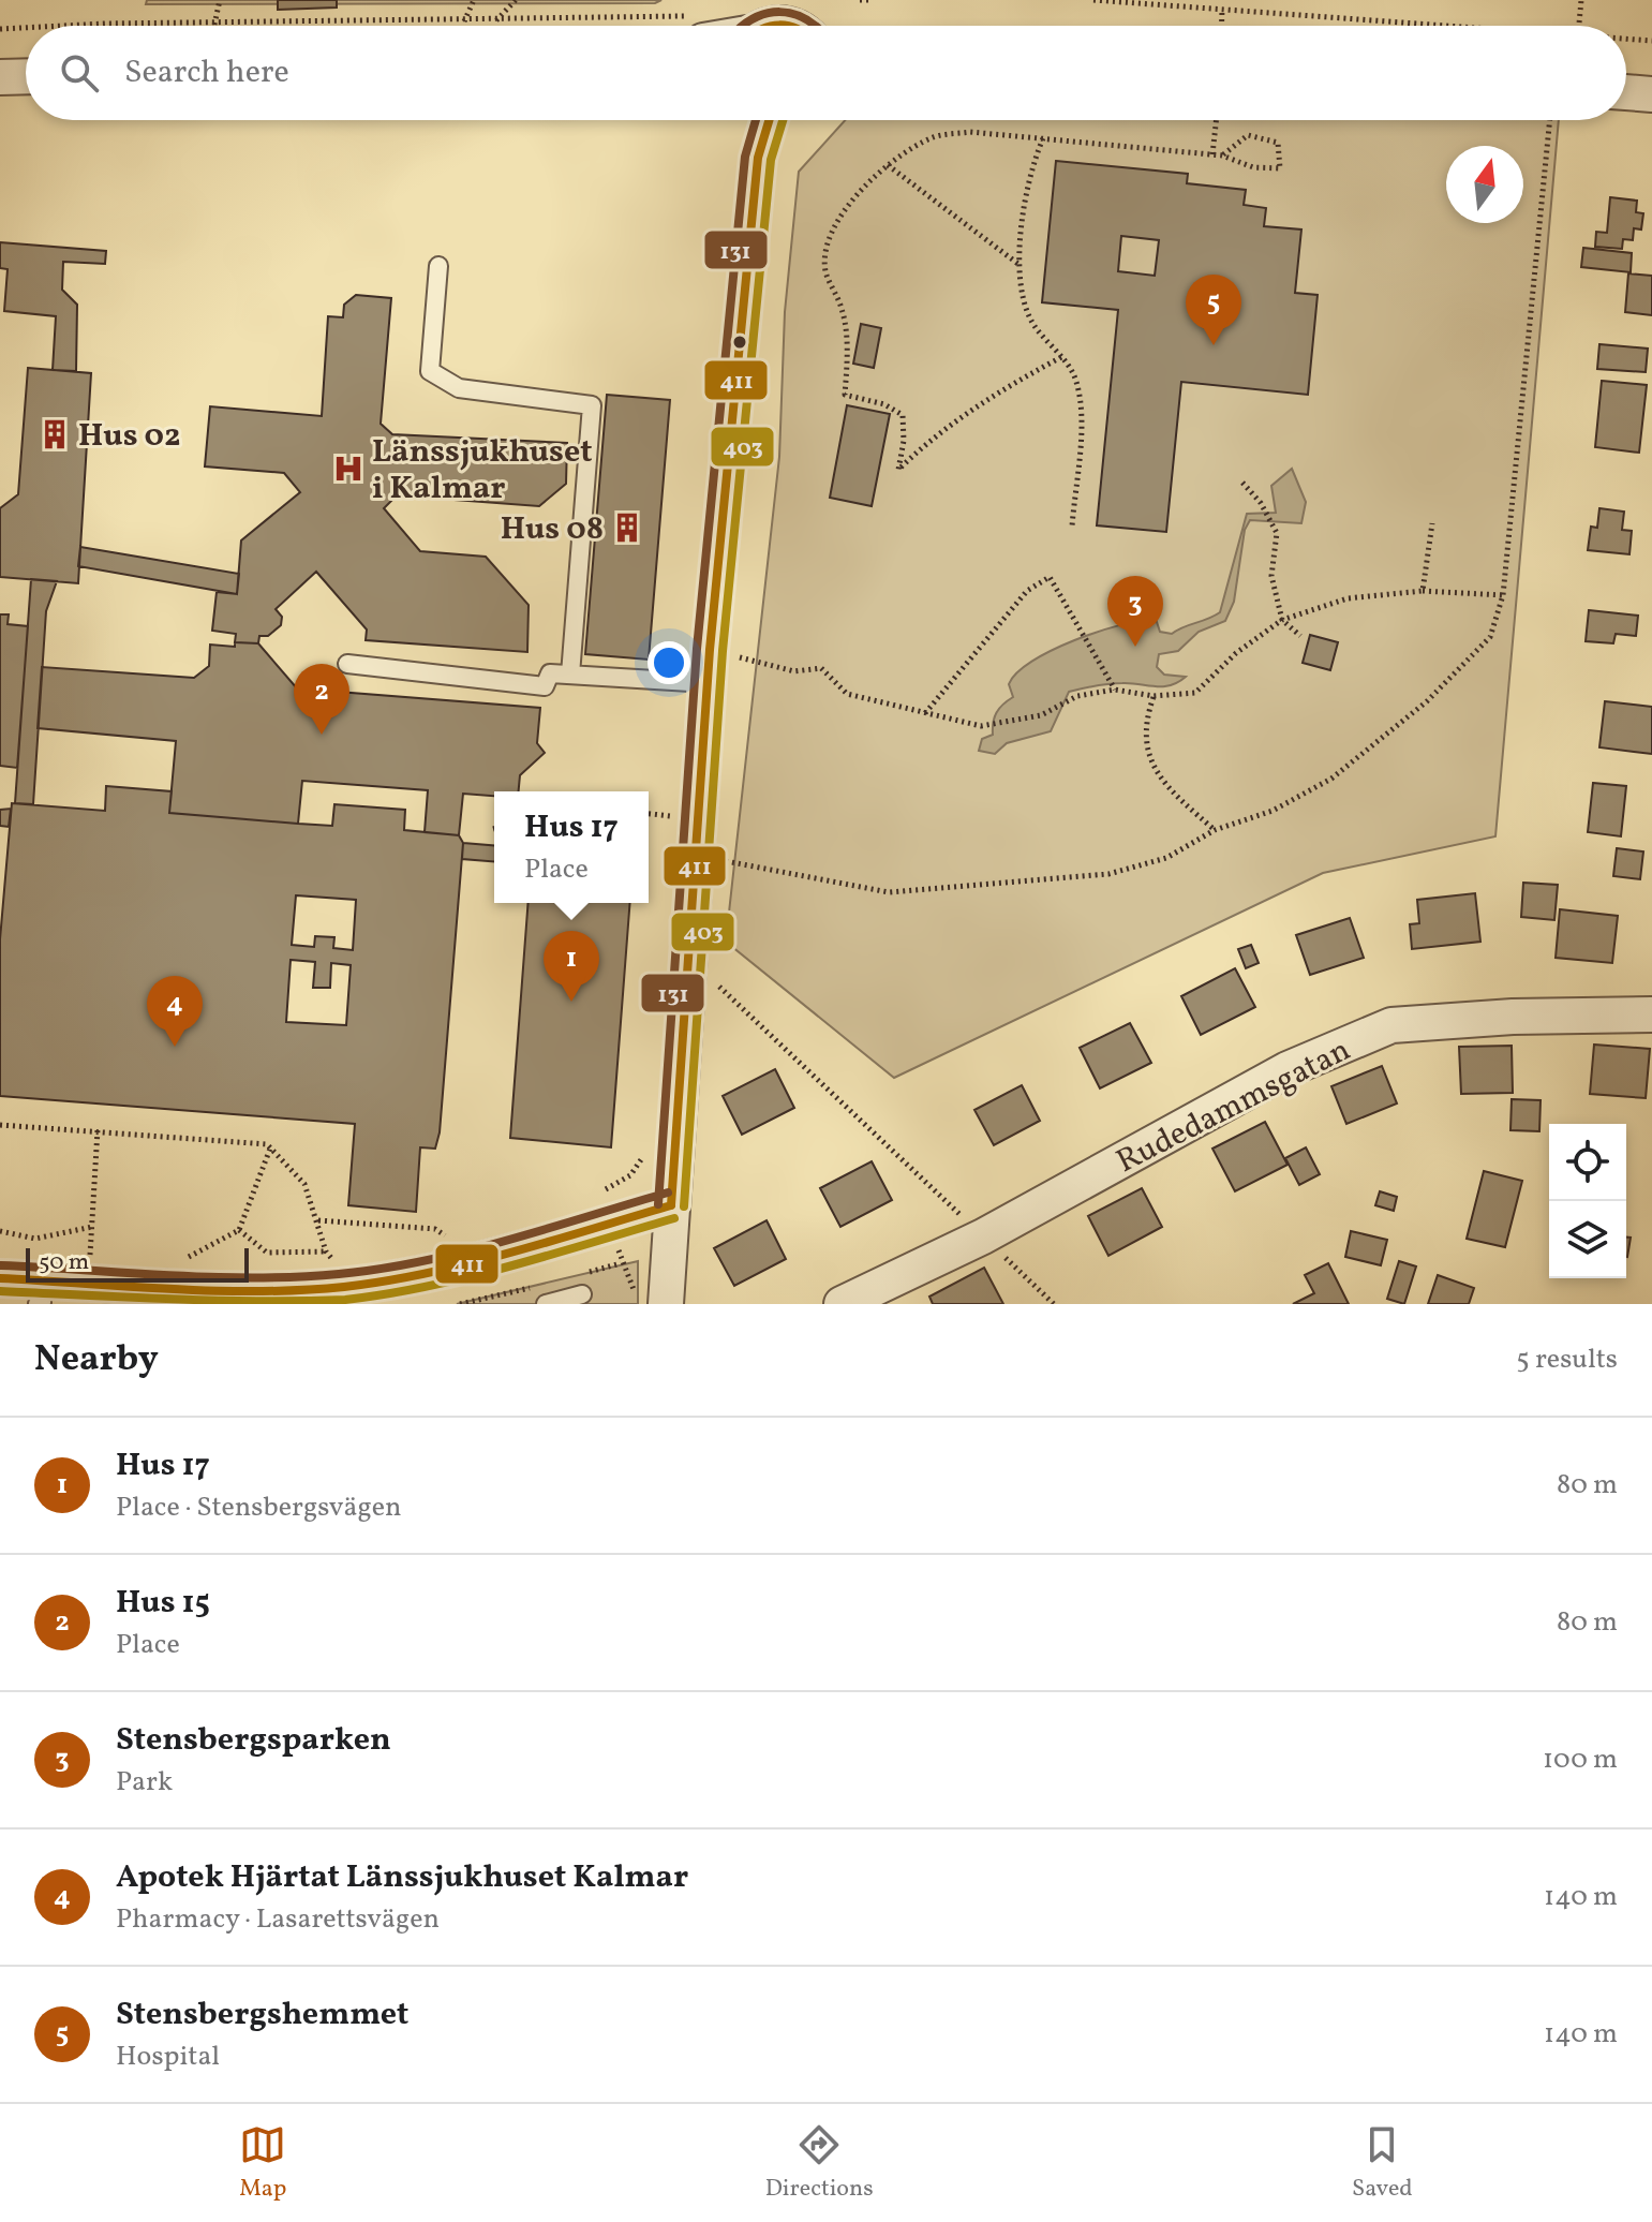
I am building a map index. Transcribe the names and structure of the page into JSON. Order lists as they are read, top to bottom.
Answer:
{
  "streets": {
    "street": ["Rudedammsgatan"]
  },
  "places": {
    "building": ["Hus 02", "Hus 08"],
    "hospital": ["Länssjukhuset i Kalmar"]
  },
  "lines": ["transit line 131", "transit line 411", "transit line 403"],
  "scale_bar": "50 m",
  "north": "top",
  "page": {
    "search": "Search here",
    "pins": [
      "5",
      "3",
      "2",
      "1",
      "4"
    ],
    "popup": ["Hus 17", "Place"],
    "scale": "50 m",
    "heading": ["Nearby", "5 results"],
    "list": [
      {
        "mark": "1",
        "name": "Hus 17",
        "note": "Place · Stensbergsvägen",
        "value": "80 m"
      },
      {
        "mark": "2",
        "name": "Hus 15",
        "note": "Place",
        "value": "80 m"
      },
      {
        "mark": "3",
        "name": "Stensbergsparken",
        "note": "Park",
        "value": "100 m"
      },
      {
        "mark": "4",
        "name": "Apotek Hjärtat Länssjukhuset Kalmar",
        "note": "Pharmacy · Lasarettsvägen",
        "value": "140 m"
      },
      {
        "mark": "5",
        "name": "Stensbergshemmet",
        "note": "Hospital",
        "value": "140 m"
      }
    ],
    "nav": ["Map", "Directions", "Saved"]
  }
}
